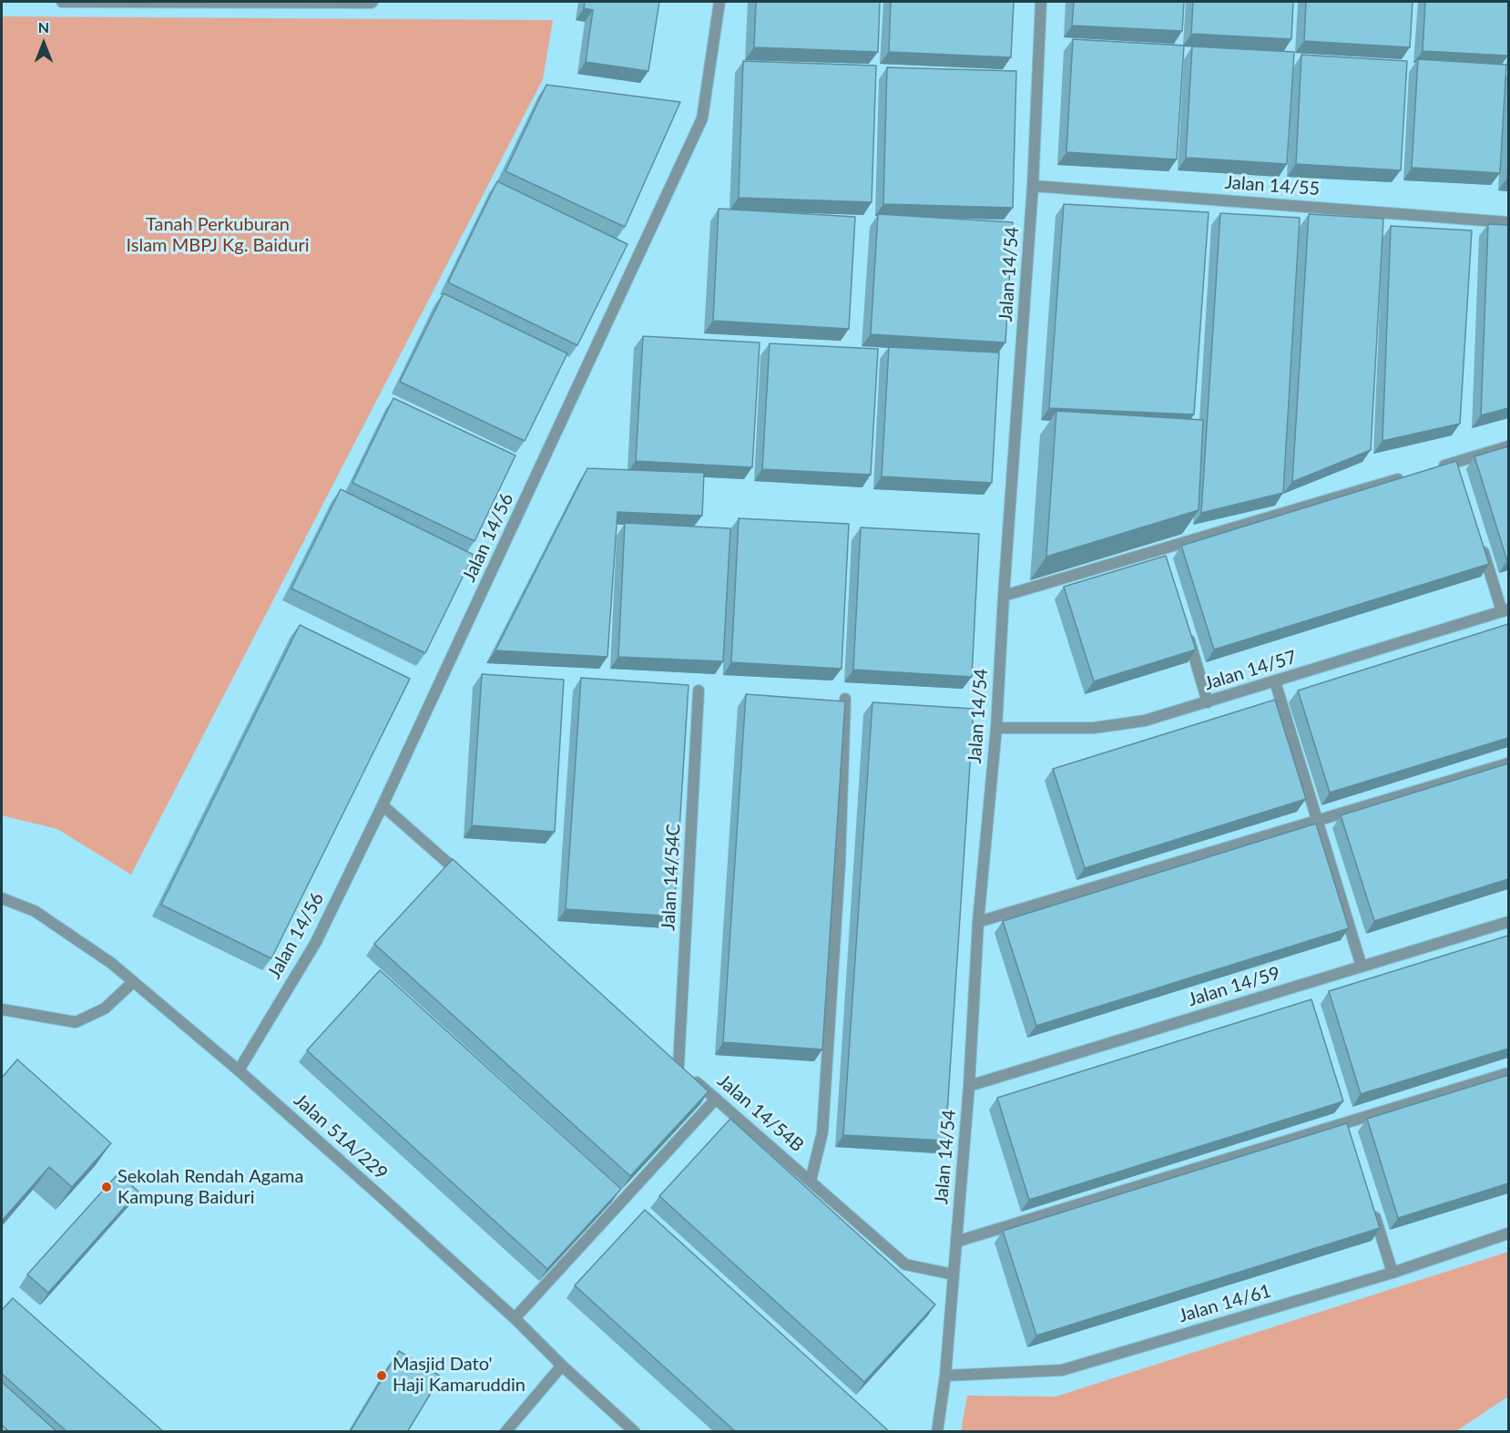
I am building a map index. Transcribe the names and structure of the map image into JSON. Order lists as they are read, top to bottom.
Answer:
{
  "streets": {
    "street": [
      "Jalan 14/55",
      "Jalan 14/54",
      "Jalan 14/56",
      "Jalan 14/57",
      "Jalan 14/54C",
      "Jalan 14/59",
      "Jalan 14/54B",
      "Jalan 51A/229",
      "Jalan 14/61"
    ]
  },
  "crossings": [
    ["Jalan 14/55", "Jalan 14/54"],
    ["Jalan 14/54", "Jalan 14/57"],
    ["Jalan 14/54", "Jalan 14/59"],
    ["Jalan 14/54", "Jalan 14/54B"],
    ["Jalan 14/54", "Jalan 14/61"],
    ["Jalan 14/56", "Jalan 51A/229"],
    ["Jalan 14/54C", "Jalan 14/54B"]
  ],
  "parks": ["Tanah Perkuburan Islam MBPJ Kg. Baiduri"],
  "places": ["Sekolah Rendah Agama Kampung Baiduri", "Masjid Dato' Haji Kamaruddin"],
  "north": "top"
}
